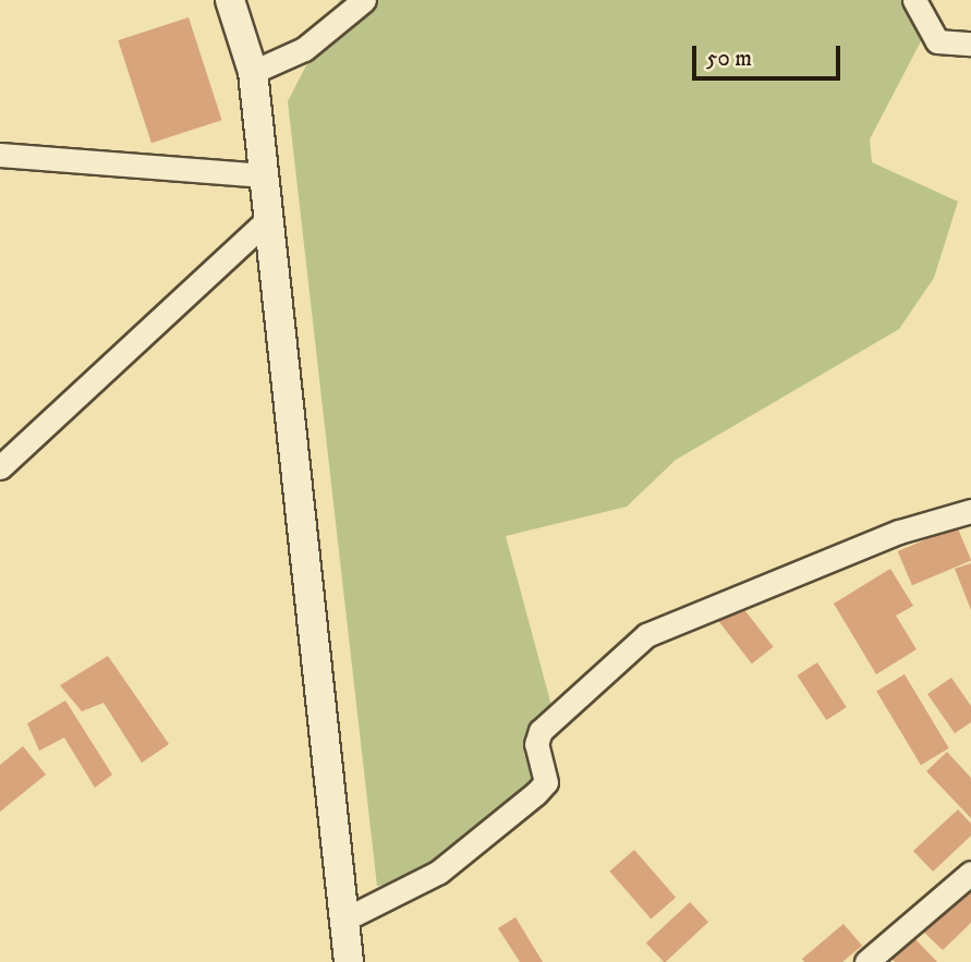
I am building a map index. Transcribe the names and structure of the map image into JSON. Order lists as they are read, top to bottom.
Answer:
{
  "scale_bar": "50 m"
}
